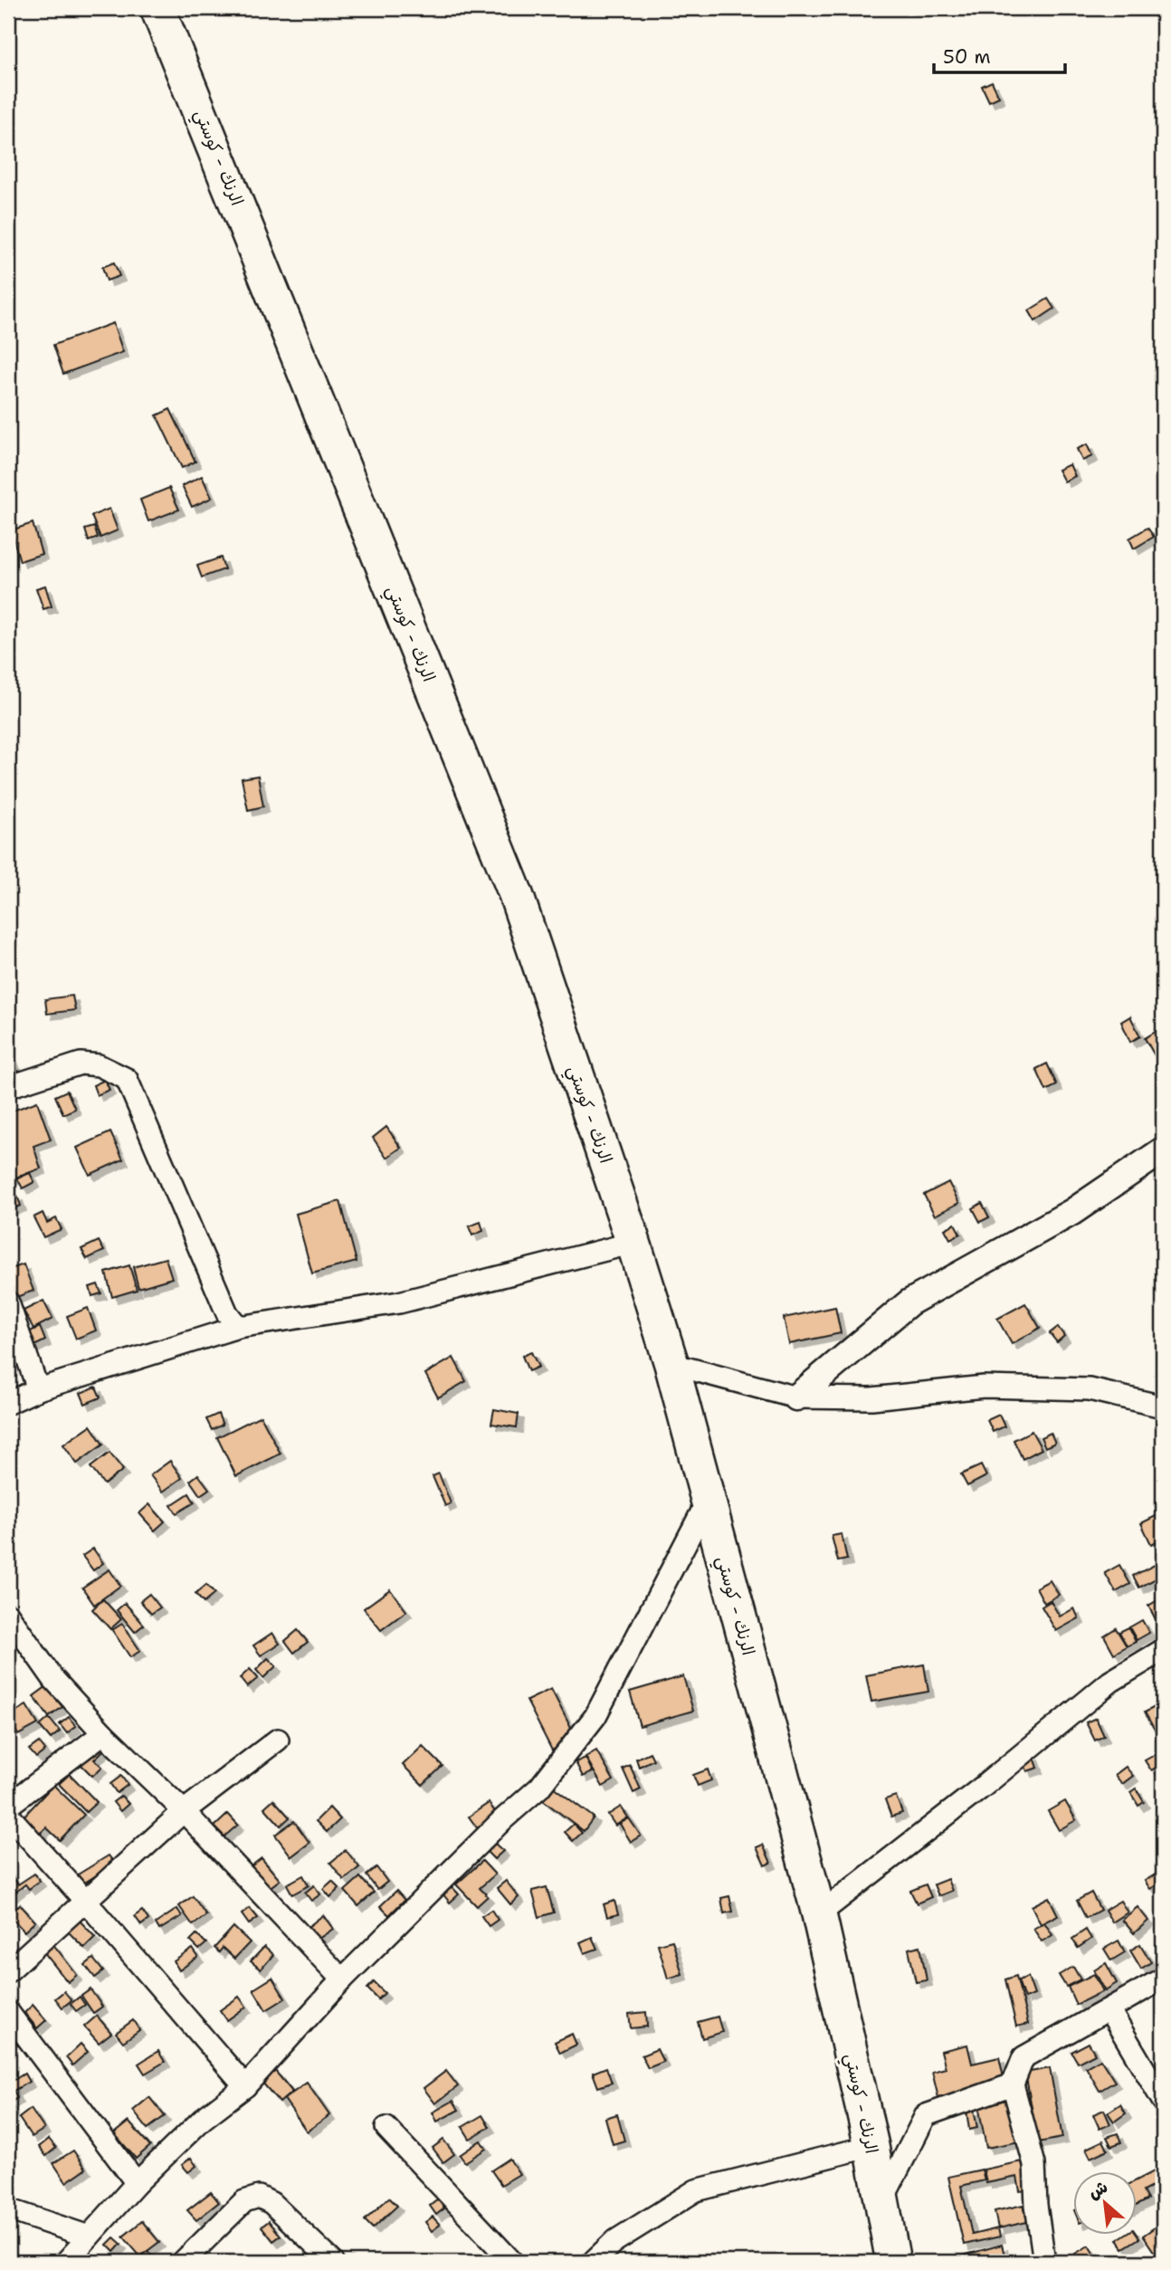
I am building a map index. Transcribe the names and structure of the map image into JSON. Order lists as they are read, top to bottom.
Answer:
{
  "streets": {
    "main road": ["الرنك - كوستي"]
  },
  "scale_bar": "50 m",
  "north": "top left"
}
